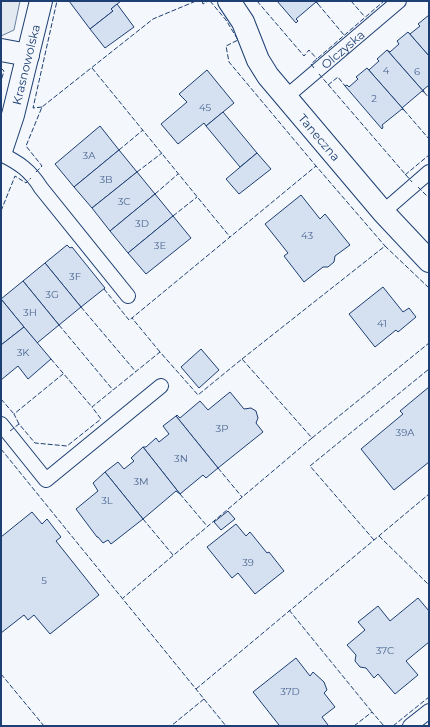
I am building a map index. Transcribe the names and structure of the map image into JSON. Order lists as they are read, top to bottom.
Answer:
{
  "streets": {
    "street": ["Krasnowolska", "Taneczna"],
    "lane": ["Olczyska"]
  },
  "crossings": [
    ["Olczyska", "Taneczna"]
  ],
  "house_numbers": [
    "4",
    "6",
    "2",
    "45",
    "3A",
    "3B",
    "3C",
    "3D",
    "43",
    "3E",
    "3F",
    "3G",
    "3H",
    "41",
    "3K",
    "3P",
    "39A",
    "3N",
    "3M",
    "3L",
    "39",
    "5",
    "37C",
    "37D"
  ]
}
